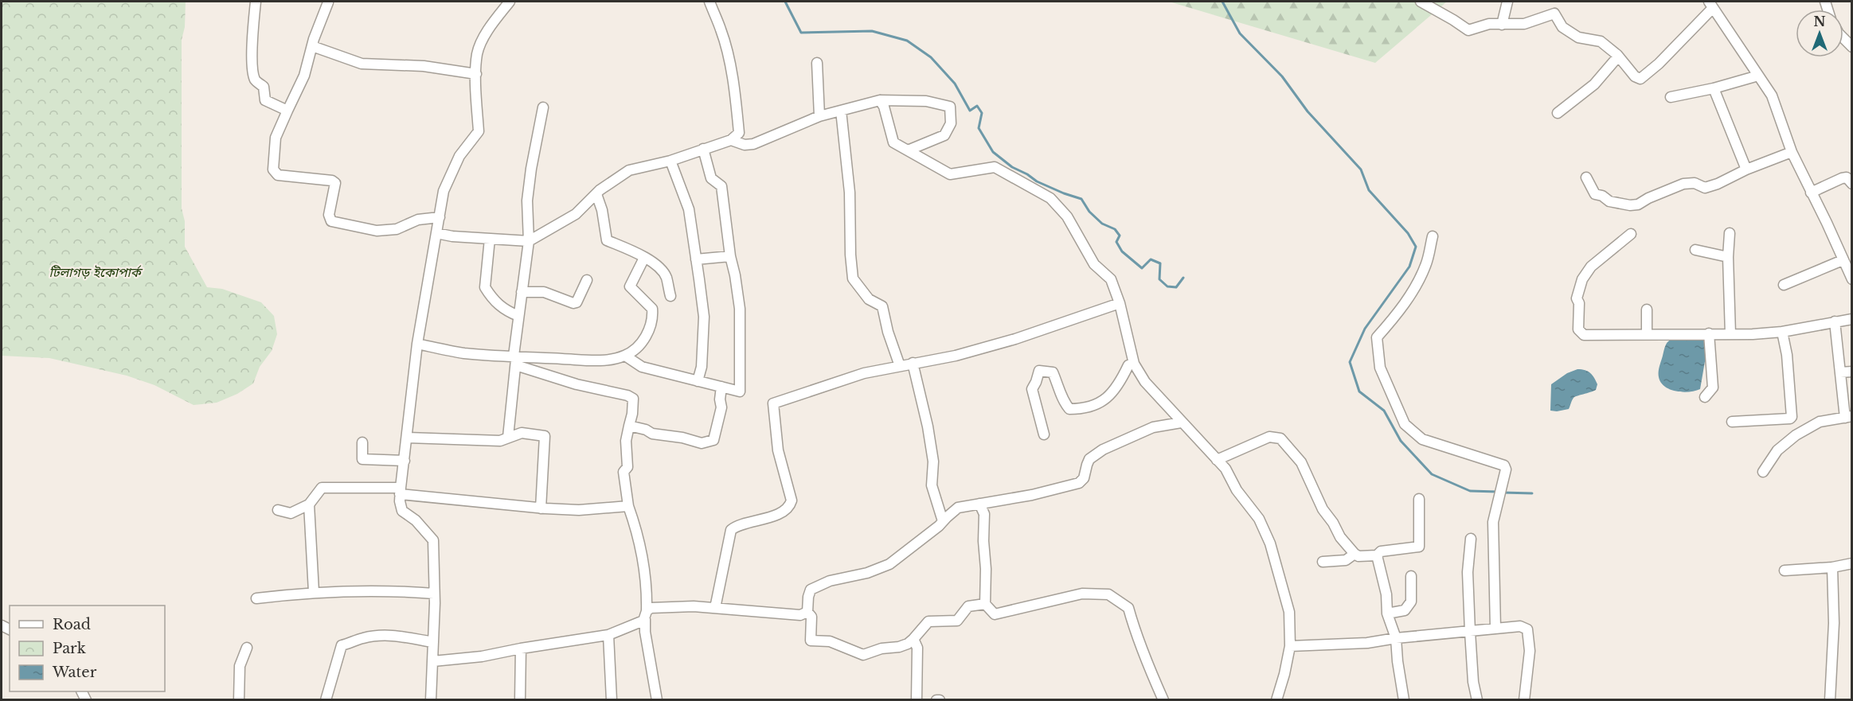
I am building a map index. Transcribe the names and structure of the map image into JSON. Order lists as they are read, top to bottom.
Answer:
{
  "parks": ["টিলাগড় ইকোপার্ক"],
  "legend": ["Road", "Park", "Water"],
  "north": "top"
}
